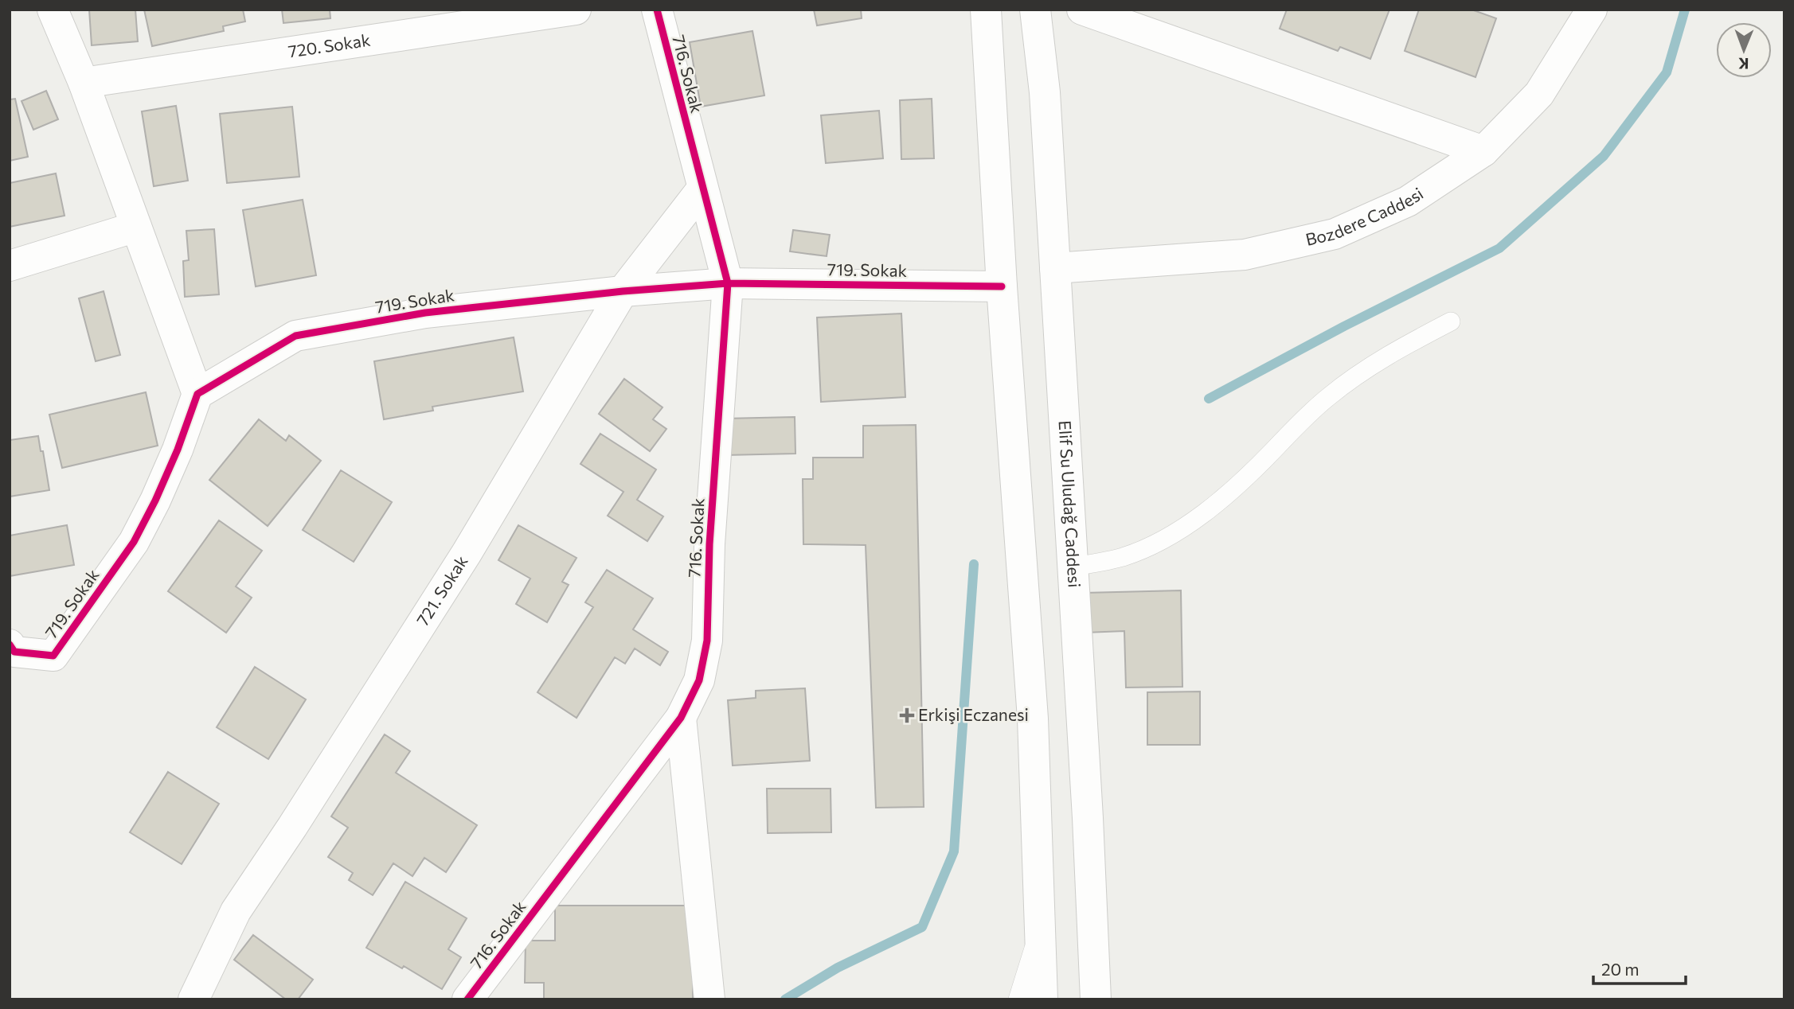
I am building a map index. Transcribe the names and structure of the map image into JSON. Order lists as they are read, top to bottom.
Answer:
{
  "streets": {
    "street": [
      "720. Sokak",
      "716. Sokak",
      "Bozdere Caddesi",
      "719. Sokak",
      "Elif Su Uludağ Caddesi",
      "721. Sokak"
    ]
  },
  "crossings": [
    ["716. Sokak", "719. Sokak"],
    ["716. Sokak", "721. Sokak"],
    ["Bozdere Caddesi", "Elif Su Uludağ Caddesi"],
    ["719. Sokak", "721. Sokak"]
  ],
  "places": {
    "health": ["Erkişi Eczanesi"]
  },
  "scale_bar": "20 m",
  "north": "bottom"
}
